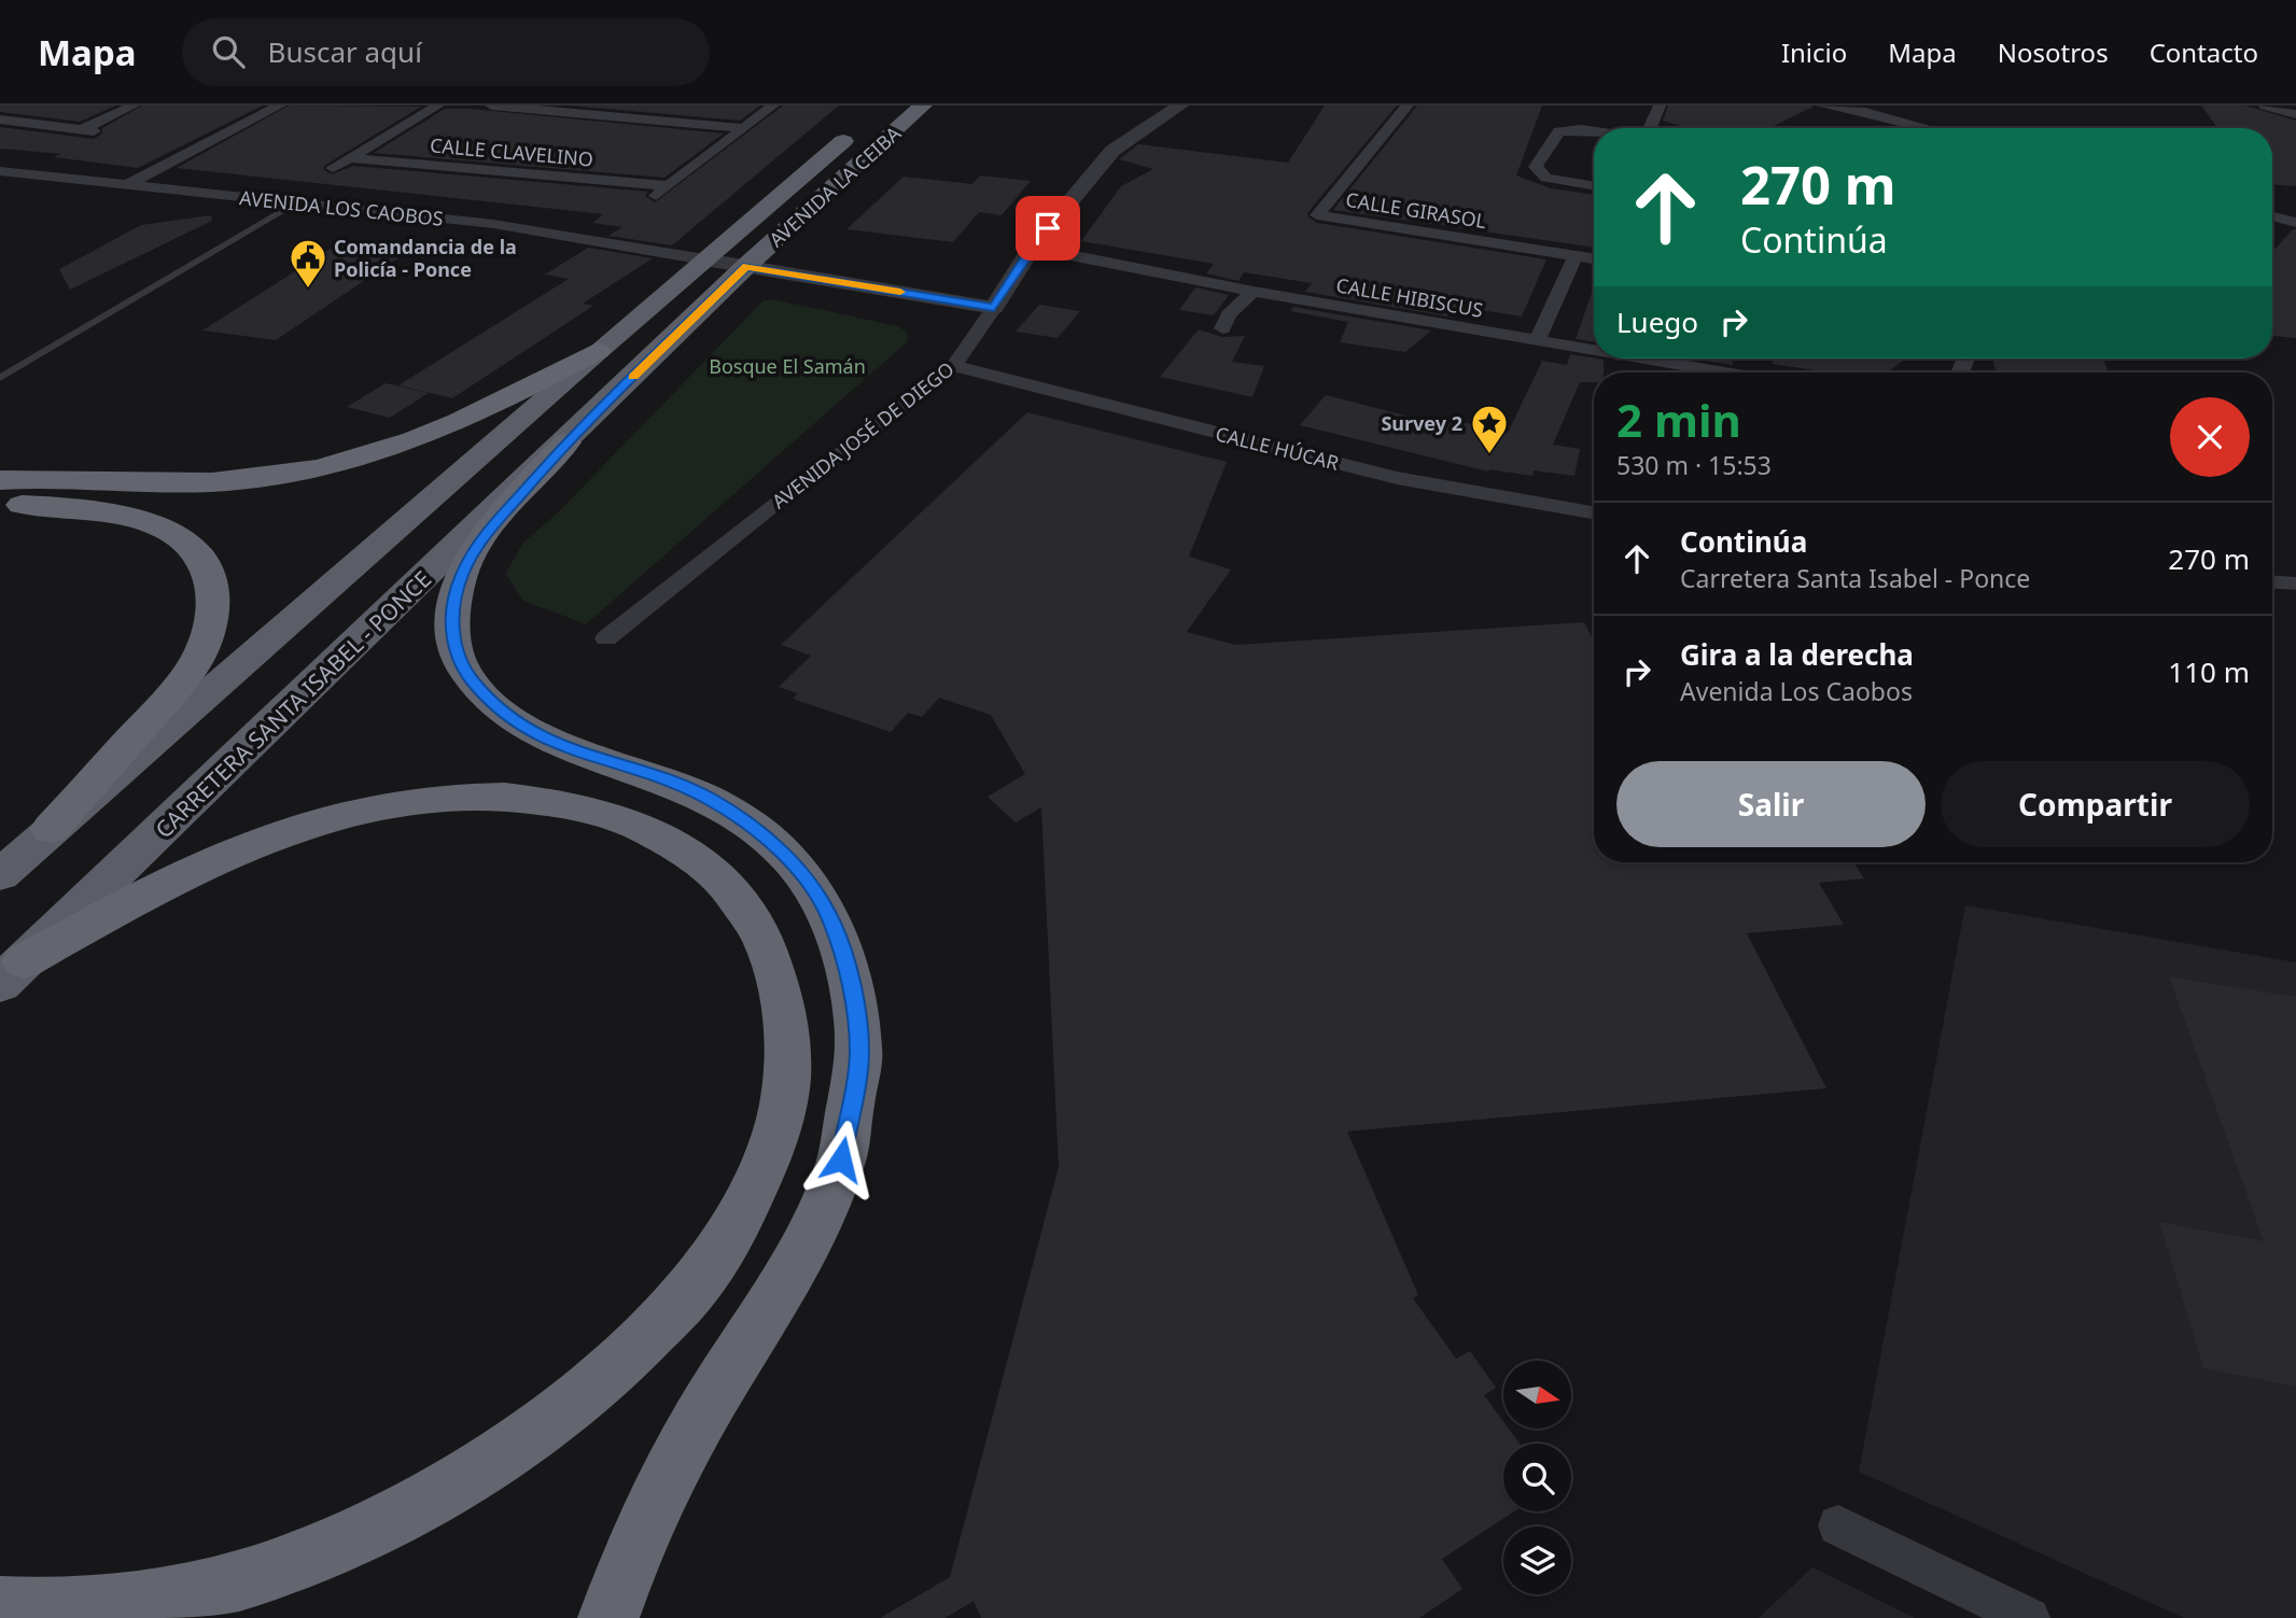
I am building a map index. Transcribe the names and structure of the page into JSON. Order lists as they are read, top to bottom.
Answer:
{
  "streets": {
    "highway": ["AVENIDA LA CEIBA", "CARRETERA SANTA ISABEL - PONCE"],
    "street": [
      "CALLE CLAVELINO",
      "AVENIDA LOS CAOBOS",
      "CALLE GIRASOL",
      "CALLE HIBISCUS",
      "AVENIDA JOSÉ DE DIEGO",
      "CALLE HÚCAR"
    ]
  },
  "crossings": [
    ["AVENIDA LA CEIBA", "AVENIDA LOS CAOBOS"],
    ["AVENIDA LA CEIBA", "CARRETERA SANTA ISABEL - PONCE"],
    ["AVENIDA LOS CAOBOS", "AVENIDA JOSÉ DE DIEGO"],
    ["AVENIDA LOS CAOBOS", "CARRETERA SANTA ISABEL - PONCE"],
    ["CALLE HIBISCUS", "AVENIDA JOSÉ DE DIEGO"],
    ["AVENIDA JOSÉ DE DIEGO", "CALLE HÚCAR"]
  ],
  "parks": ["Bosque El Samán"],
  "places": {
    "public building": ["Comandancia de la Policía - Ponce"],
    "place": ["Survey 2"]
  },
  "north": "right",
  "page": {
    "header": "Mapa",
    "search": "Buscar aquí",
    "nav": [
      "Inicio",
      "Mapa",
      "Nosotros",
      "Contacto"
    ],
    "turn": ["270 m", "Continúa"],
    "then": "Luego",
    "heading": ["2 min", "530 m · 15:53"],
    "list": [
      {
        "name": "Continúa",
        "note": "Carretera Santa Isabel - Ponce",
        "value": "270 m"
      },
      {
        "name": "Gira a la derecha",
        "note": "Avenida Los Caobos",
        "value": "110 m"
      }
    ],
    "buttons": ["Salir", "Compartir"]
  }
}
